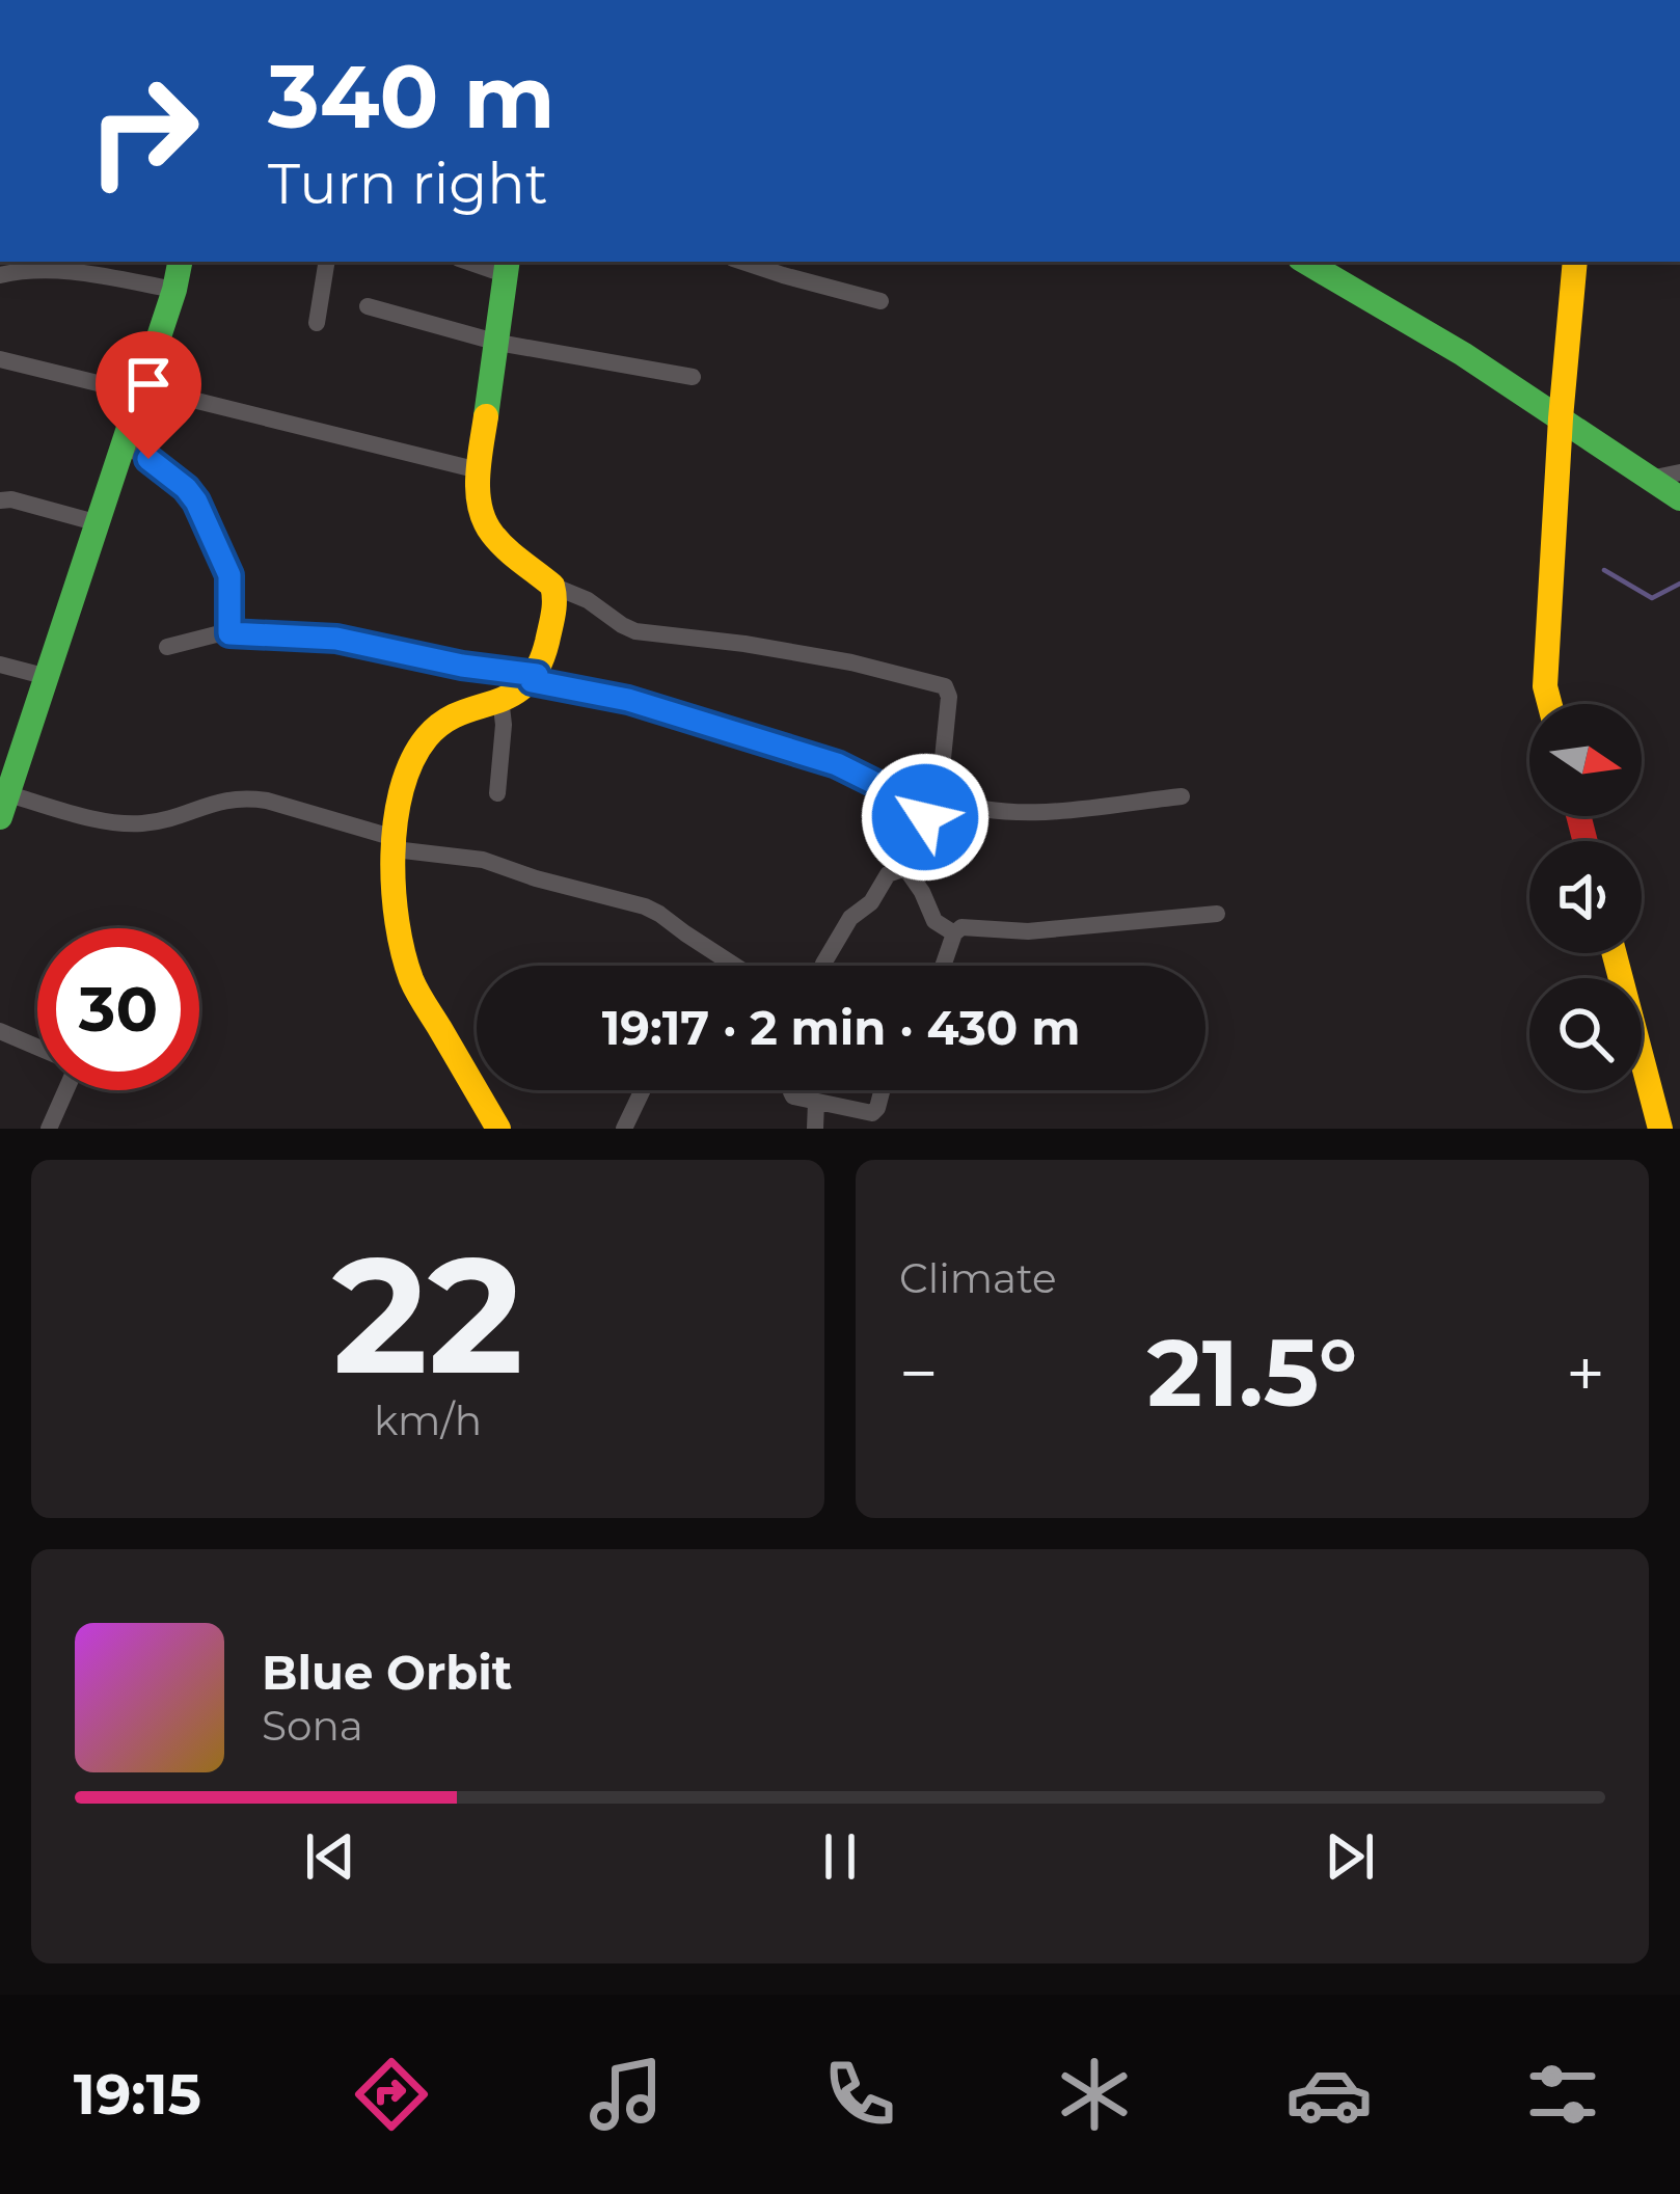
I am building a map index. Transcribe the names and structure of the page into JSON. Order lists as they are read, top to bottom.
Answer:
{
  "north": "right",
  "page": {
    "turn": ["340 m", "Turn right"],
    "limit": "30",
    "trip": "19:17 · 2 min · 430 m",
    "tile": [
      ["22", "km/h"],
      "Climate"
    ],
    "heat": ["−", "21.5°", "+"],
    "song": ["Blue Orbit", "Sona"],
    "tabs": "19:15"
  }
}
